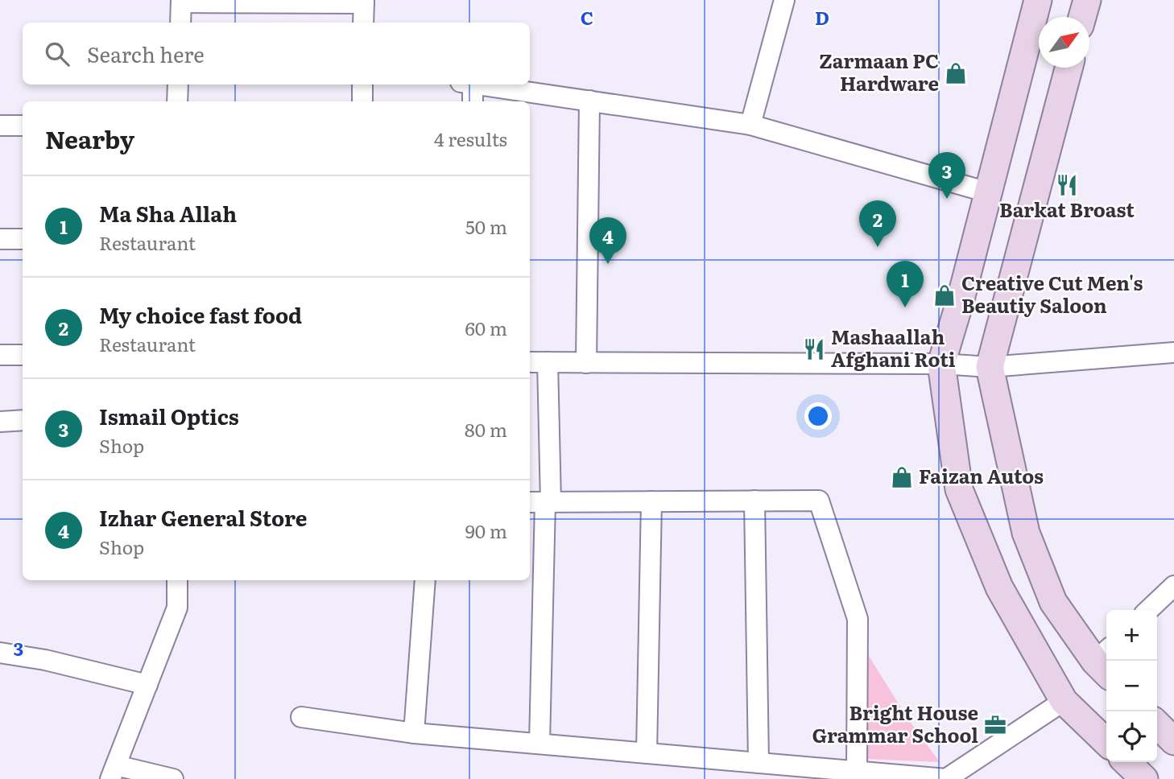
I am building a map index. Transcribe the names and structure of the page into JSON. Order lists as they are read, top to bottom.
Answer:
{
  "places": {
    "shop": ["Zarmaan PC Hardware", "Creative Cut Men's Beautiy Saloon", "Faizan Autos"],
    "restaurant": ["Barkat Broast", "Mashaallah Afghani Roti"],
    "office": ["Bright House Grammar School"]
  },
  "north": "top right",
  "page": {
    "search": "Search here",
    "heading": ["Nearby", "4 results"],
    "pins": [
      "3",
      "2",
      "4",
      "1"
    ],
    "list": [
      {
        "mark": "1",
        "name": "Ma Sha Allah",
        "note": "Restaurant",
        "value": "50 m"
      },
      {
        "mark": "2",
        "name": "My choice fast food",
        "note": "Restaurant",
        "value": "60 m"
      },
      {
        "mark": "3",
        "name": "Ismail Optics",
        "note": "Shop",
        "value": "80 m"
      },
      {
        "mark": "4",
        "name": "Izhar General Store",
        "note": "Shop",
        "value": "90 m"
      }
    ],
    "map_buttons": ["+", "−"]
  },
  "grid": {
    "columns": ["C", "D"],
    "rows": ["3"]
  }
}
